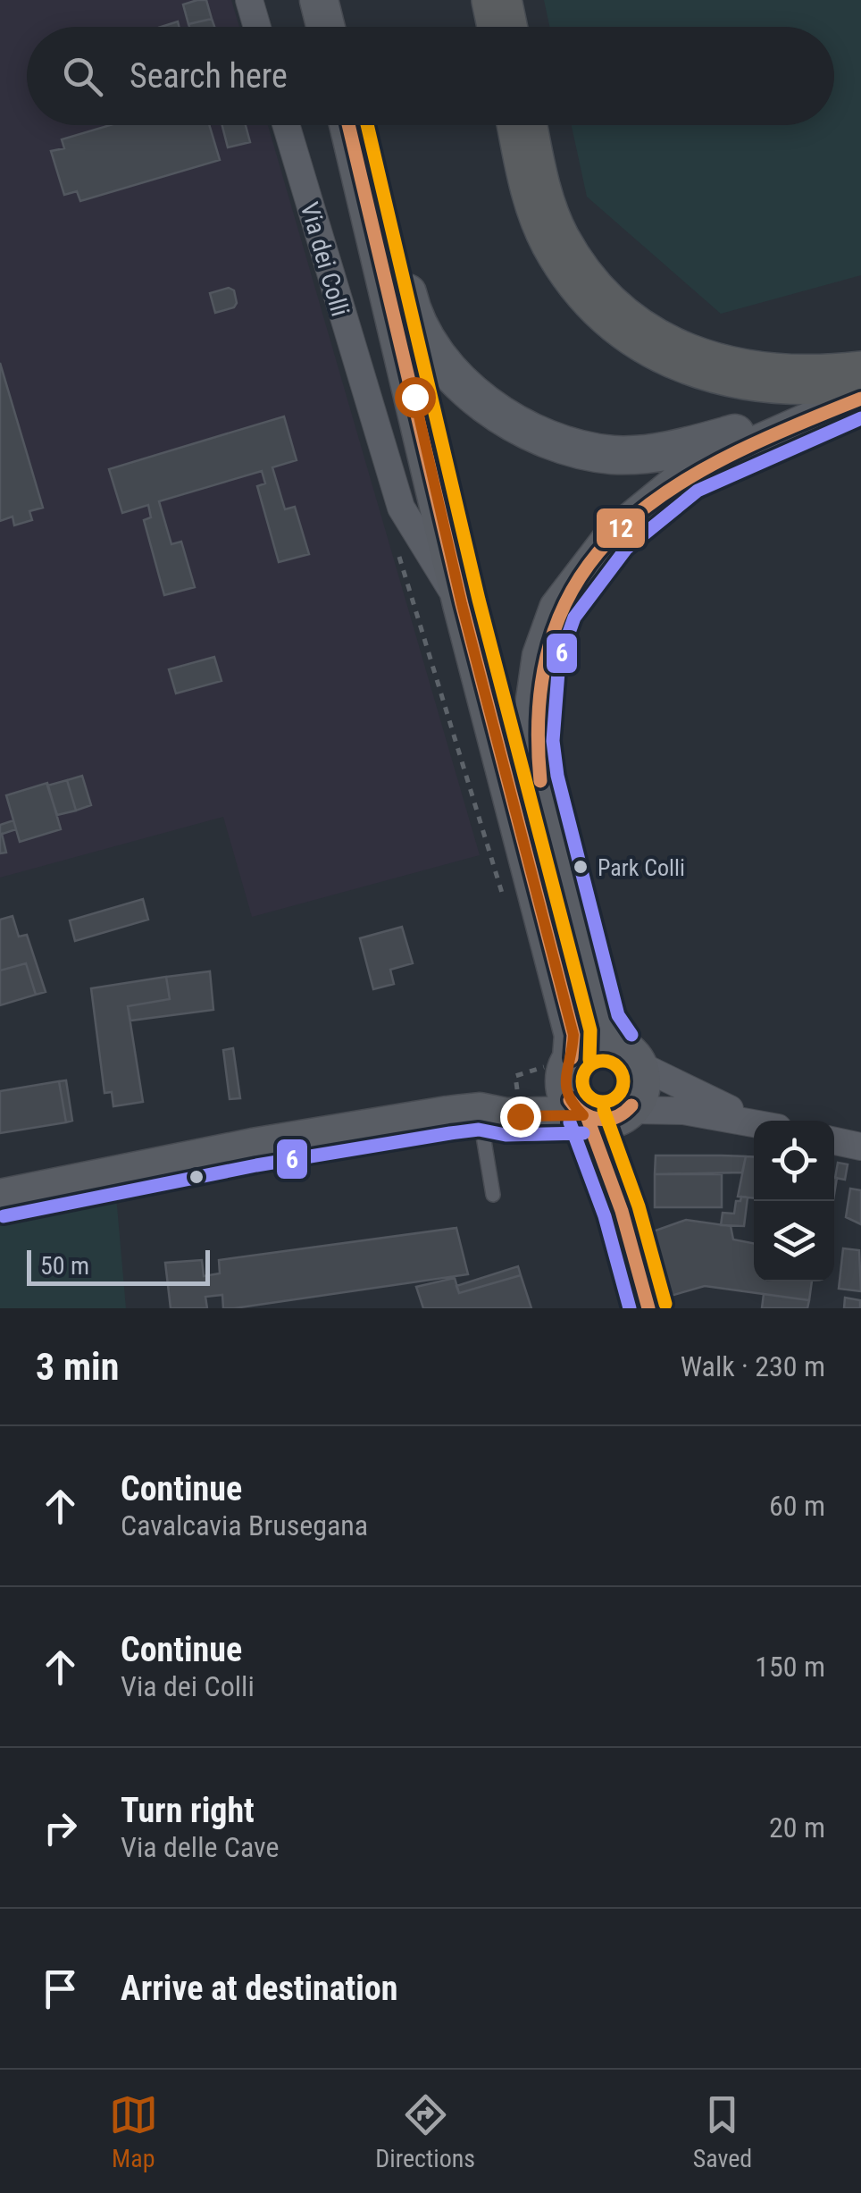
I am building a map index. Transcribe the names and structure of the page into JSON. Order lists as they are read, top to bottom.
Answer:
{
  "streets": {
    "main road": ["Via dei Colli"]
  },
  "places": ["Park Colli"],
  "lines": ["transit line 12", "transit line 6"],
  "scale_bar": "50 m",
  "page": {
    "search": "Search here",
    "scale": "50 m",
    "heading": ["3 min", "Walk · 230 m"],
    "list": [
      ["Continue", "Cavalcavia Brusegana", "60 m"],
      ["Continue", "Via dei Colli", "150 m"],
      ["Turn right", "Via delle Cave", "20 m"],
      "Arrive at destination"
    ],
    "nav": ["Map", "Directions", "Saved"]
  }
}
